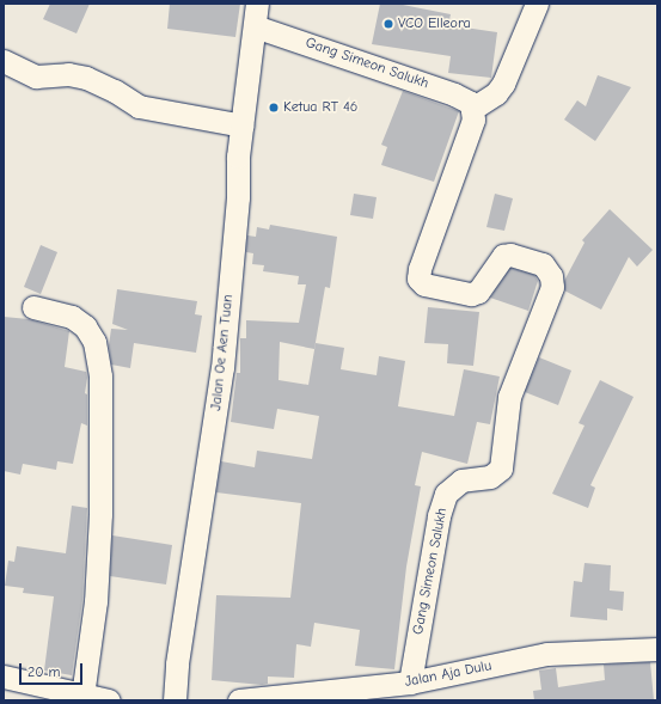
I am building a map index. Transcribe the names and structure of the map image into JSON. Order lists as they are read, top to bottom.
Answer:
{
  "streets": {
    "street": ["Gang Simeon Salukh", "Jalan Oe Aen Tuan", "Jalan Aja Dulu"]
  },
  "crossings": [
    ["Gang Simeon Salukh", "Jalan Oe Aen Tuan"],
    ["Gang Simeon Salukh", "Jalan Aja Dulu"]
  ],
  "places": ["VCO Elleora", "Ketua RT 46"],
  "scale_bar": "20 m"
}
